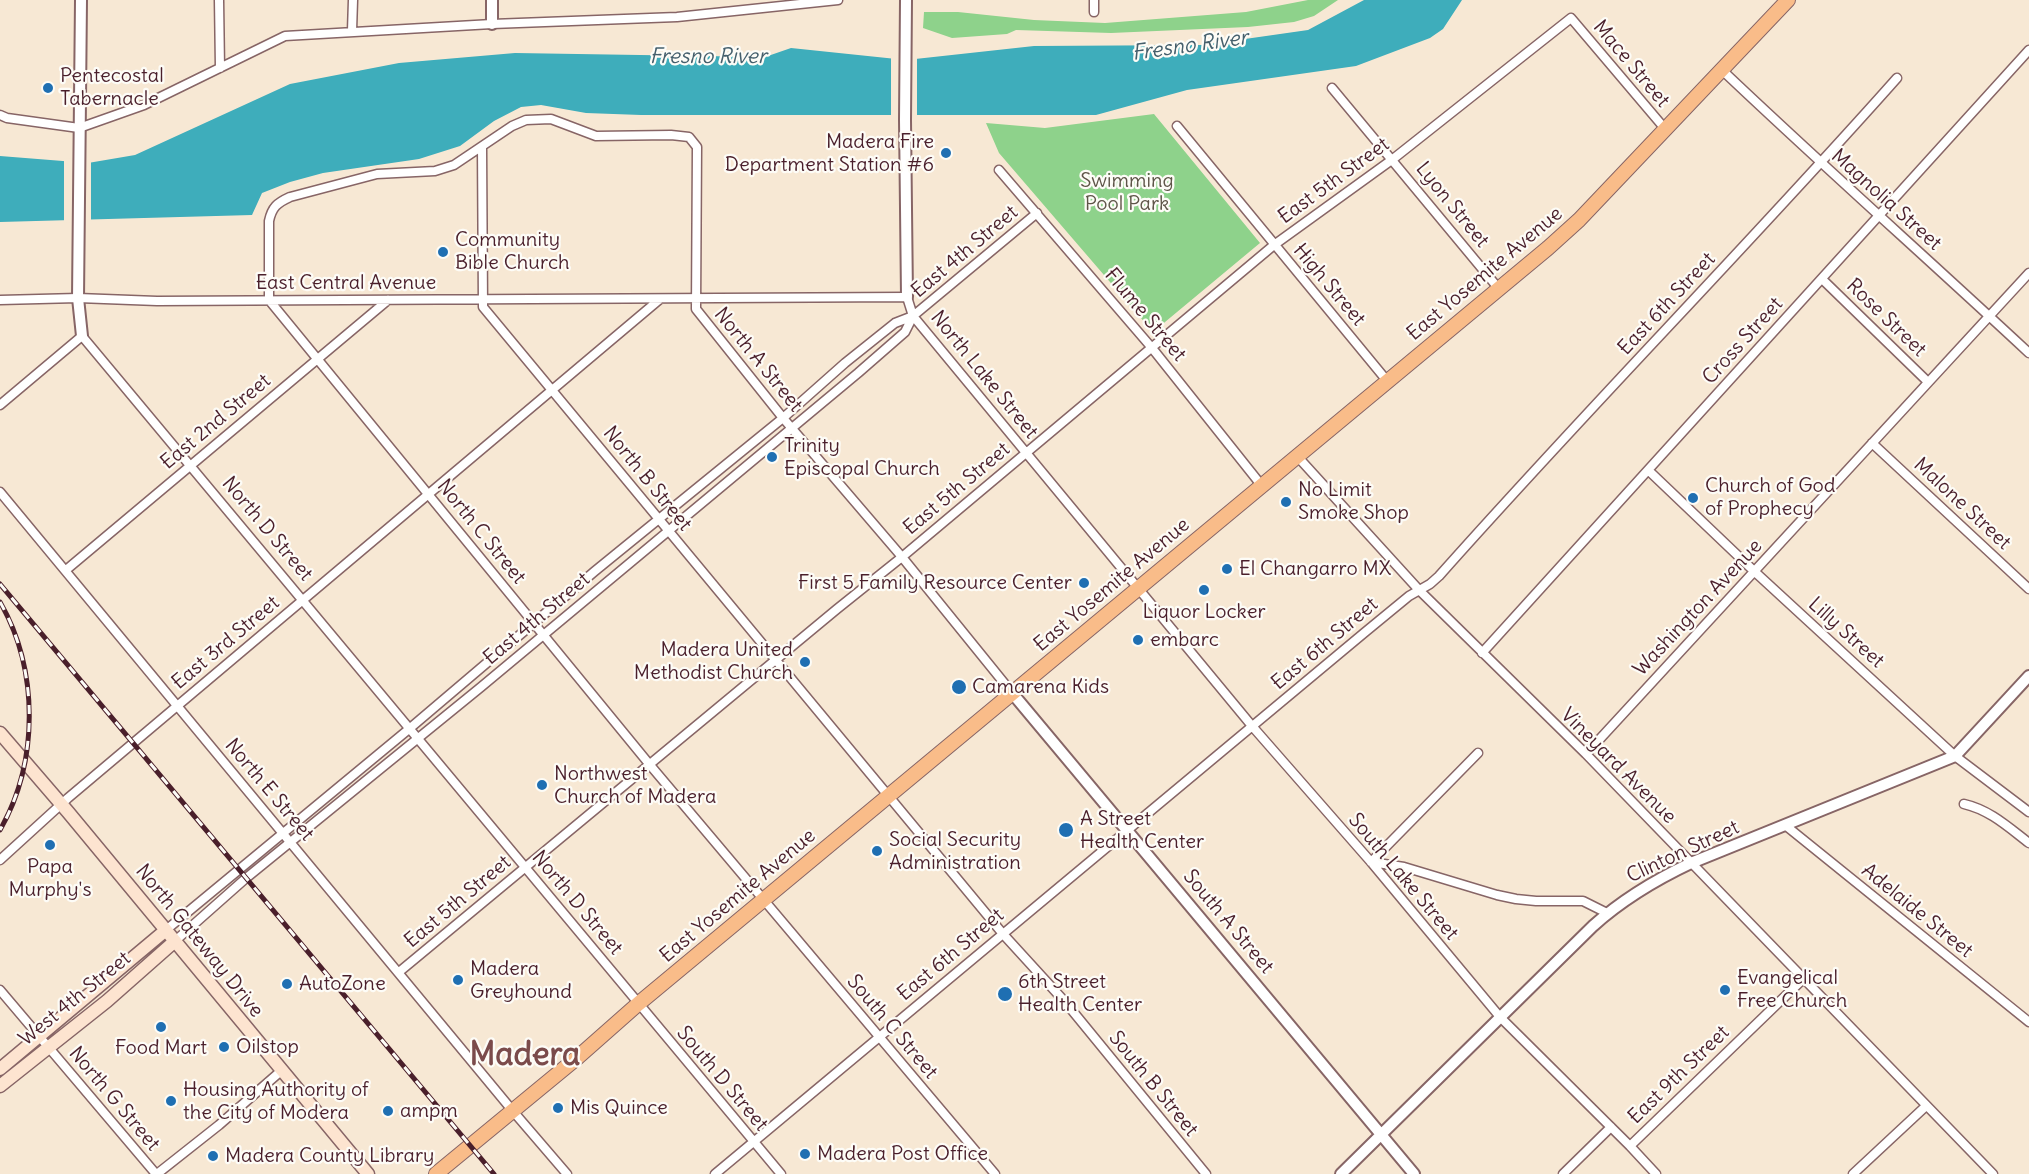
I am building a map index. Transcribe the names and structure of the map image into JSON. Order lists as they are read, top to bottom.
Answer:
{
  "streets": {
    "main road": ["East Yosemite Avenue", "North Gateway Drive", "West 4th Street"],
    "street": [
      "Mace Street",
      "East 5th Street",
      "Magnolia Street",
      "Lyon Street",
      "East 4th Street",
      "East Central Avenue",
      "High Street",
      "East 6th Street",
      "Flume Street",
      "Rose Street",
      "Cross Street",
      "North A Street",
      "North Lake Street",
      "East 2nd Street",
      "North B Street",
      "Malone Street",
      "North D Street",
      "North C Street",
      "Washington Avenue",
      "Lilly Street",
      "East 3rd Street",
      "Vineyard Avenue",
      "North E Street",
      "Clinton Street",
      "South Lake Street",
      "Adelaide Street",
      "South A Street",
      "South C Street",
      "East 9th Street",
      "South D Street",
      "South B Street",
      "North G Street"
    ]
  },
  "crossings": [
    ["Mace Street", "East 5th Street"],
    ["Mace Street", "East Yosemite Avenue"],
    ["East 5th Street", "Lyon Street"],
    ["East 5th Street", "High Street"],
    ["East 5th Street", "Flume Street"],
    ["East 5th Street", "North A Street"],
    ["East 5th Street", "North Lake Street"],
    ["East 5th Street", "North B Street"],
    ["East 5th Street", "North D Street"],
    ["East 5th Street", "North C Street"],
    ["East 5th Street", "North E Street"],
    ["Magnolia Street", "East Yosemite Avenue"],
    ["Magnolia Street", "East 6th Street"],
    ["Magnolia Street", "Cross Street"],
    ["Magnolia Street", "Washington Avenue"],
    ["Lyon Street", "East Yosemite Avenue"],
    ["East 4th Street", "Flume Street"],
    ["East 4th Street", "North A Street"],
    ["East 4th Street", "North Lake Street"],
    ["East 4th Street", "North B Street"],
    ["East 4th Street", "North D Street"],
    ["East 4th Street", "North C Street"],
    ["East 4th Street", "North E Street"],
    ["East 4th Street", "North Gateway Drive"],
    ["East 4th Street", "West 4th Street"],
    ["East Yosemite Avenue", "High Street"],
    ["East Yosemite Avenue", "Flume Street"],
    ["East Yosemite Avenue", "North A Street"],
    ["East Yosemite Avenue", "North Lake Street"],
    ["East Yosemite Avenue", "North B Street"],
    ["East Yosemite Avenue", "North D Street"],
    ["East Yosemite Avenue", "North C Street"],
    ["East Yosemite Avenue", "Vineyard Avenue"],
    ["East Yosemite Avenue", "North E Street"],
    ["East Yosemite Avenue", "South Lake Street"],
    ["East Yosemite Avenue", "South A Street"],
    ["East Yosemite Avenue", "South C Street"],
    ["East Yosemite Avenue", "South D Street"],
    ["East Yosemite Avenue", "South B Street"],
    ["East Central Avenue", "North A Street"],
    ["East Central Avenue", "North Lake Street"],
    ["East Central Avenue", "East 2nd Street"],
    ["East Central Avenue", "North B Street"],
    ["East Central Avenue", "North C Street"],
    ["East Central Avenue", "East 3rd Street"],
    ["East 6th Street", "Vineyard Avenue"],
    ["East 6th Street", "South Lake Street"],
    ["East 6th Street", "South A Street"],
    ["East 6th Street", "South C Street"],
    ["East 6th Street", "South D Street"],
    ["East 6th Street", "South B Street"],
    ["Rose Street", "Cross Street"],
    ["Rose Street", "Washington Avenue"],
    ["Cross Street", "Lilly Street"],
    ["Cross Street", "Vineyard Avenue"],
    ["North A Street", "South A Street"],
    ["North Lake Street", "South Lake Street"],
    ["East 2nd Street", "North D Street"],
    ["East 2nd Street", "North C Street"],
    ["East 2nd Street", "North E Street"],
    ["North B Street", "East 3rd Street"],
    ["North B Street", "South B Street"],
    ["Malone Street", "Washington Avenue"],
    ["North D Street", "East 3rd Street"],
    ["North D Street", "South D Street"],
    ["North C Street", "East 3rd Street"],
    ["North C Street", "South C Street"],
    ["Washington Avenue", "Lilly Street"],
    ["Washington Avenue", "Vineyard Avenue"],
    ["Lilly Street", "Clinton Street"],
    ["East 3rd Street", "North E Street"],
    ["East 3rd Street", "North Gateway Drive"],
    ["Vineyard Avenue", "Clinton Street"],
    ["Vineyard Avenue", "East 9th Street"],
    ["Clinton Street", "South Lake Street"],
    ["Clinton Street", "Adelaide Street"],
    ["Clinton Street", "South A Street"],
    ["South Lake Street", "East 9th Street"],
    ["North Gateway Drive", "West 4th Street"],
    ["West 4th Street", "North G Street"]
  ],
  "districts": ["Madera"],
  "water": ["Fresno River"],
  "parks": ["Swimming Pool Park"],
  "places": [
    "Pentecostal Tabernacle",
    "Madera Fire Department Station #6",
    "Community Bible Church",
    "Trinity Episcopal Church",
    "Church of God of Prophecy",
    "No Limit Smoke Shop",
    "El Changarro MX",
    "First 5 Family Resource Center",
    "Liquor Locker",
    "embarc",
    "Madera United Methodist Church",
    "Camarena Kids",
    "Northwest Church of Madera",
    "A Street Health Center",
    "Papa Murphy's",
    "Social Security Administration",
    "Madera Greyhound",
    "AutoZone",
    "Evangelical Free Church",
    "6th Street Health Center",
    "Food Mart",
    "Oilstop",
    "Housing Authority of the City of Modera",
    "Mis Quince",
    "ampm",
    "Madera Post Office",
    "Madera County Library"
  ]
}
